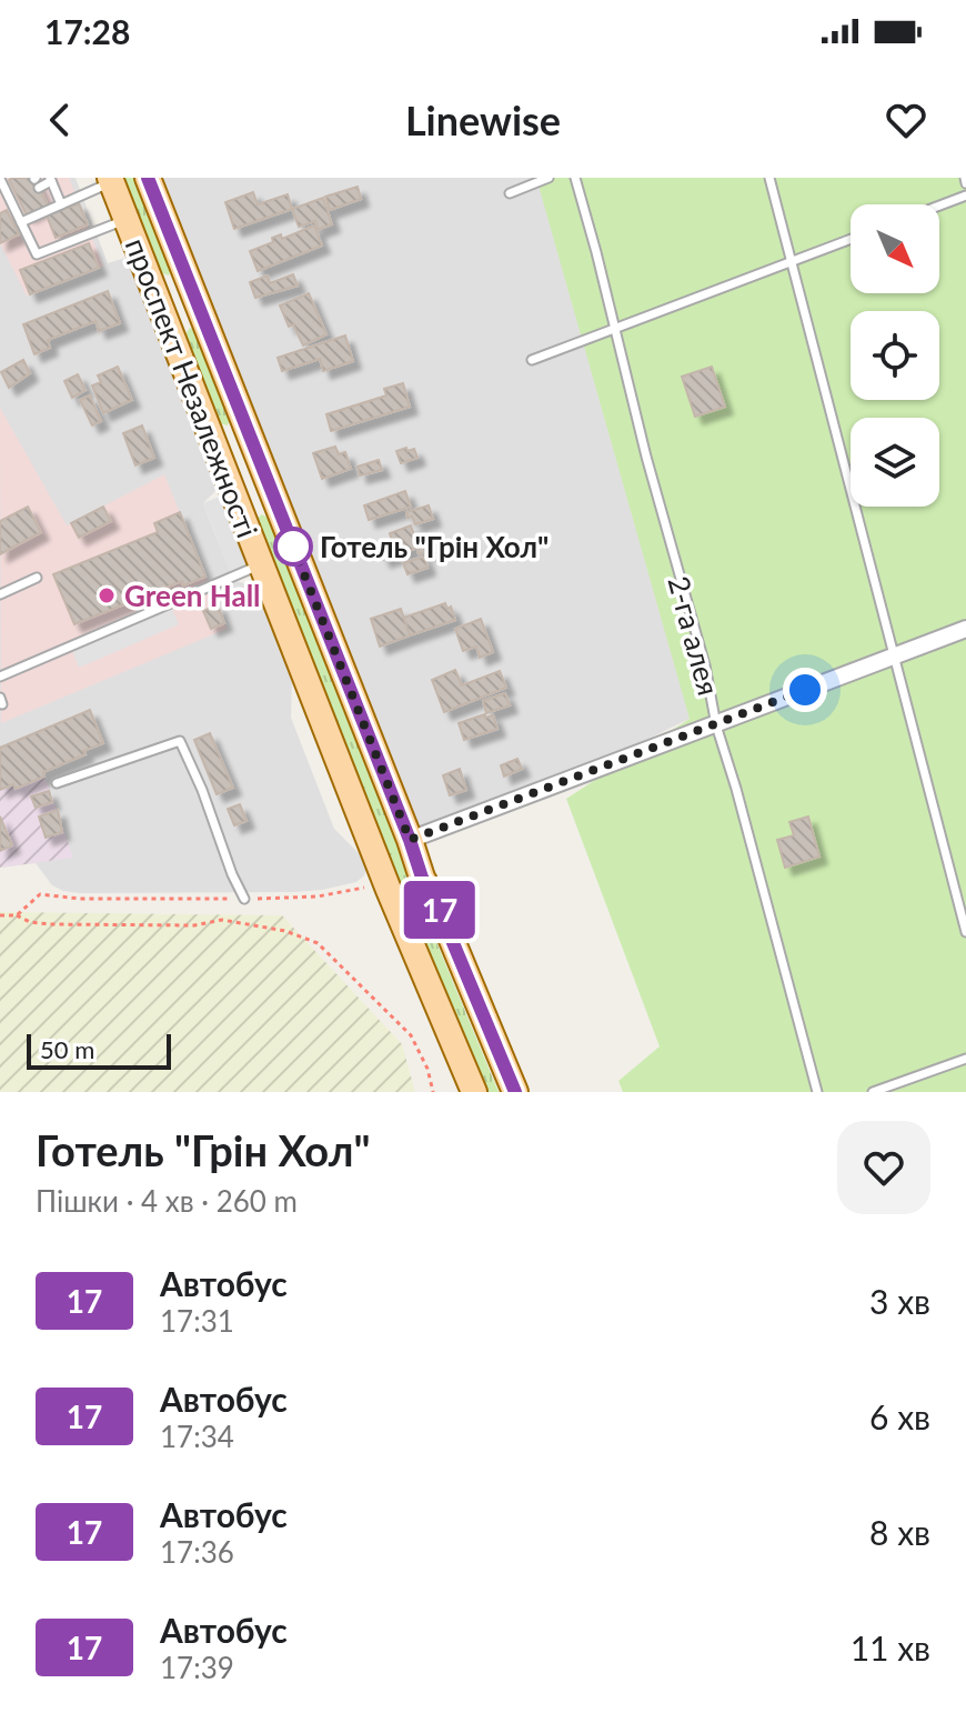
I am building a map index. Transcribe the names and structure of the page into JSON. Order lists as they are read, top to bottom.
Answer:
{
  "streets": {
    "main road": ["проспект Незалежності"],
    "lane": ["2-га алея"]
  },
  "places": ["Готель \"Грін Хол\"", "Green Hall"],
  "lines": ["bus line 17"],
  "scale_bar": "50 m",
  "north": "bottom right",
  "page": {
    "status": "17:28",
    "header": "Linewise",
    "on_map": "17",
    "scale": "50 m",
    "heading": ["Готель \"Грін Хол\"", "Пішки · 4 хв · 260 m"],
    "list": [
      {
        "mark": "17",
        "name": "Автобус",
        "note": "17:31",
        "value": "3 хв"
      },
      {
        "mark": "17",
        "name": "Автобус",
        "note": "17:34",
        "value": "6 хв"
      },
      {
        "mark": "17",
        "name": "Автобус",
        "note": "17:36",
        "value": "8 хв"
      },
      {
        "mark": "17",
        "name": "Автобус",
        "note": "17:39",
        "value": "11 хв"
      }
    ]
  }
}
